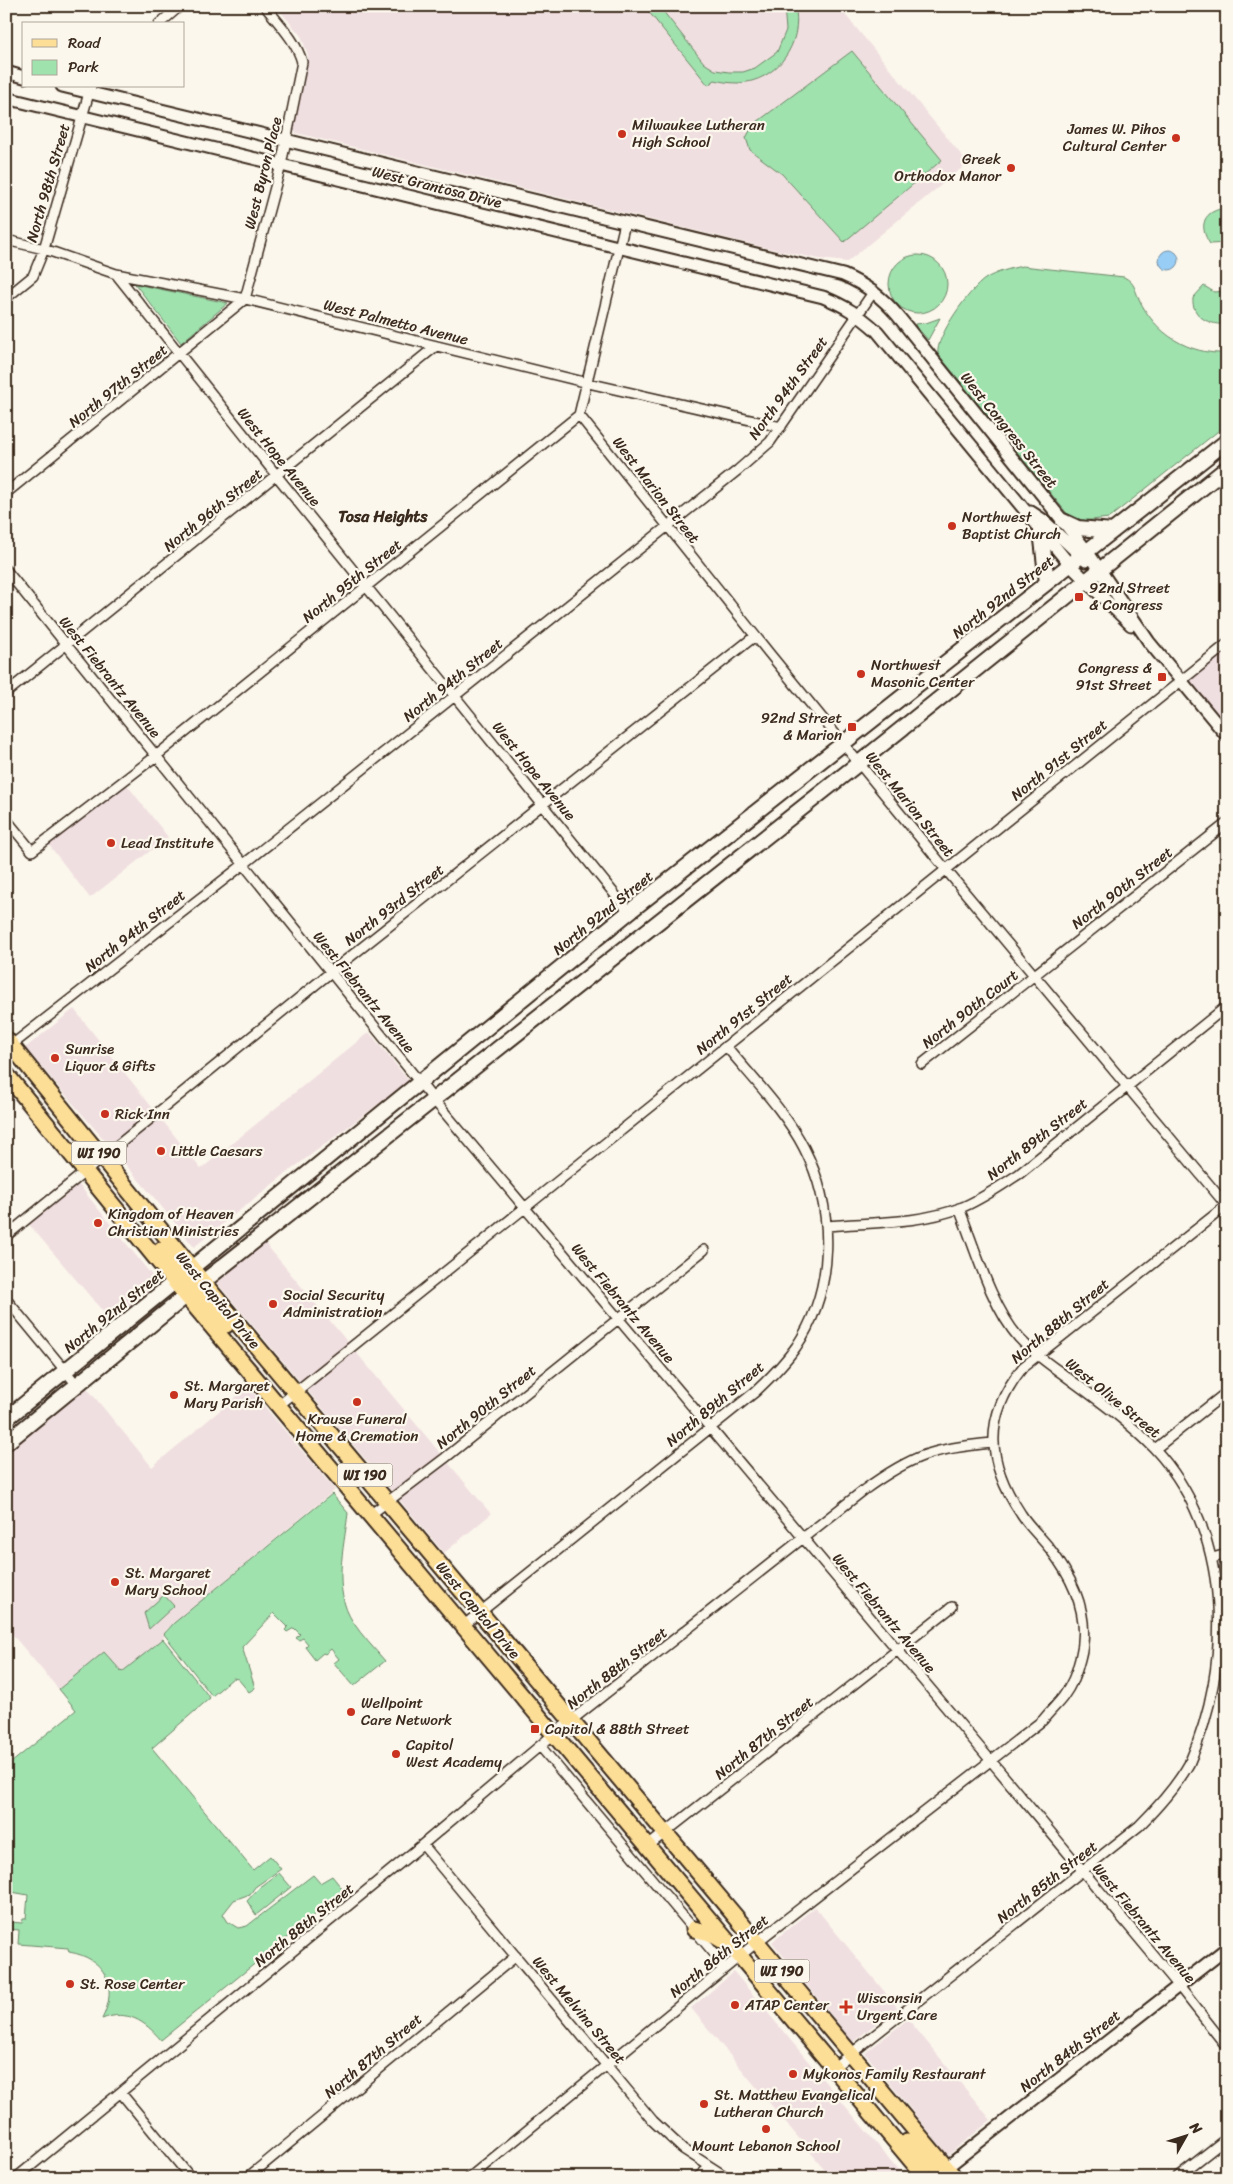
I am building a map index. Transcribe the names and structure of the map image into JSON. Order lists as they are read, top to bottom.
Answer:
{
  "streets": {
    "main road": ["North 92nd Street", "WI 190", "West Capitol Drive"],
    "street": [
      "West Byron Place",
      "North 98th Street",
      "West Grantosa Drive",
      "West Palmetto Avenue",
      "North 97th Street",
      "North 94th Street",
      "West Congress Street",
      "West Hope Avenue",
      "West Marion Street",
      "North 96th Street",
      "North 95th Street",
      "West Fiebrantz Avenue",
      "North 91st Street",
      "North 90th Street",
      "North 93rd Street",
      "North 90th Court",
      "North 89th Street",
      "North 88th Street",
      "West Olive Street",
      "North 87th Street",
      "North 85th Street",
      "North 86th Street",
      "West Melvina Street",
      "North 84th Street"
    ]
  },
  "crossings": [
    ["West Byron Place", "West Grantosa Drive"],
    ["West Byron Place", "West Palmetto Avenue"],
    ["West Byron Place", "North 97th Street"],
    ["North 98th Street", "West Grantosa Drive"],
    ["North 98th Street", "West Palmetto Avenue"],
    ["West Grantosa Drive", "North 94th Street"],
    ["West Grantosa Drive", "West Congress Street"],
    ["West Palmetto Avenue", "North 97th Street"],
    ["West Palmetto Avenue", "North 94th Street"],
    ["West Palmetto Avenue", "West Hope Avenue"],
    ["West Palmetto Avenue", "North 96th Street"],
    ["North 97th Street", "West Hope Avenue"],
    ["North 94th Street", "West Congress Street"],
    ["North 94th Street", "West Hope Avenue"],
    ["North 94th Street", "West Marion Street"],
    ["North 94th Street", "West Fiebrantz Avenue"],
    ["North 94th Street", "West Capitol Drive"],
    ["West Congress Street", "North 92nd Street"],
    ["West Congress Street", "North 91st Street"],
    ["West Hope Avenue", "North 96th Street"],
    ["West Hope Avenue", "North 95th Street"],
    ["West Hope Avenue", "North 92nd Street"],
    ["West Hope Avenue", "North 93rd Street"],
    ["West Marion Street", "North 95th Street"],
    ["West Marion Street", "North 92nd Street"],
    ["West Marion Street", "North 91st Street"],
    ["West Marion Street", "North 90th Street"],
    ["West Marion Street", "North 93rd Street"],
    ["West Marion Street", "North 90th Court"],
    ["West Marion Street", "North 89th Street"],
    ["West Marion Street", "North 88th Street"],
    ["North 96th Street", "West Fiebrantz Avenue"],
    ["North 95th Street", "West Fiebrantz Avenue"],
    ["North 92nd Street", "West Fiebrantz Avenue"],
    ["North 92nd Street", "West Capitol Drive"],
    ["West Fiebrantz Avenue", "North 91st Street"],
    ["West Fiebrantz Avenue", "North 90th Street"],
    ["West Fiebrantz Avenue", "North 93rd Street"],
    ["West Fiebrantz Avenue", "North 89th Street"],
    ["West Fiebrantz Avenue", "North 88th Street"],
    ["West Fiebrantz Avenue", "North 87th Street"],
    ["West Fiebrantz Avenue", "North 85th Street"],
    ["West Fiebrantz Avenue", "North 86th Street"],
    ["West Fiebrantz Avenue", "North 84th Street"],
    ["North 91st Street", "West Capitol Drive"],
    ["North 90th Street", "North 90th Court"],
    ["North 90th Street", "West Capitol Drive"],
    ["North 93rd Street", "West Capitol Drive"],
    ["North 89th Street", "West Capitol Drive"],
    ["North 89th Street", "West Olive Street"],
    ["West Capitol Drive", "North 88th Street"],
    ["West Capitol Drive", "North 87th Street"],
    ["West Capitol Drive", "North 85th Street"],
    ["West Capitol Drive", "North 86th Street"],
    ["West Capitol Drive", "North 84th Street"],
    ["North 88th Street", "West Olive Street"],
    ["North 88th Street", "North 86th Street"],
    ["North 88th Street", "West Melvina Street"],
    ["West Olive Street", "North 85th Street"],
    ["North 87th Street", "West Melvina Street"],
    ["North 86th Street", "West Melvina Street"]
  ],
  "districts": ["Tosa Heights"],
  "places": {
    "other": [
      "Milwaukee Lutheran High School",
      "James W. Pihos Cultural Center",
      "Greek Orthodox Manor",
      "Northwest Baptist Church",
      "Northwest Masonic Center",
      "Lead Institute",
      "Sunrise Liquor & Gifts",
      "Rick Inn",
      "Little Caesars",
      "Kingdom of Heaven Christian Ministries",
      "Social Security Administration",
      "St. Margaret Mary Parish",
      "Krause Funeral Home & Cremation",
      "St. Margaret Mary School",
      "Wellpoint Care Network",
      "Capitol West Academy",
      "St. Rose Center",
      "ATAP Center",
      "Mykonos Family Restaurant",
      "St. Matthew Evangelical Lutheran Church",
      "Mount Lebanon School"
    ],
    "transit": [
      "92nd Street & Congress",
      "Congress & 91st Street",
      "92nd Street & Marion",
      "Capitol & 88th Street"
    ],
    "health": ["Wisconsin Urgent Care"]
  },
  "legend": ["Road", "Park"],
  "north": "top right"
}
